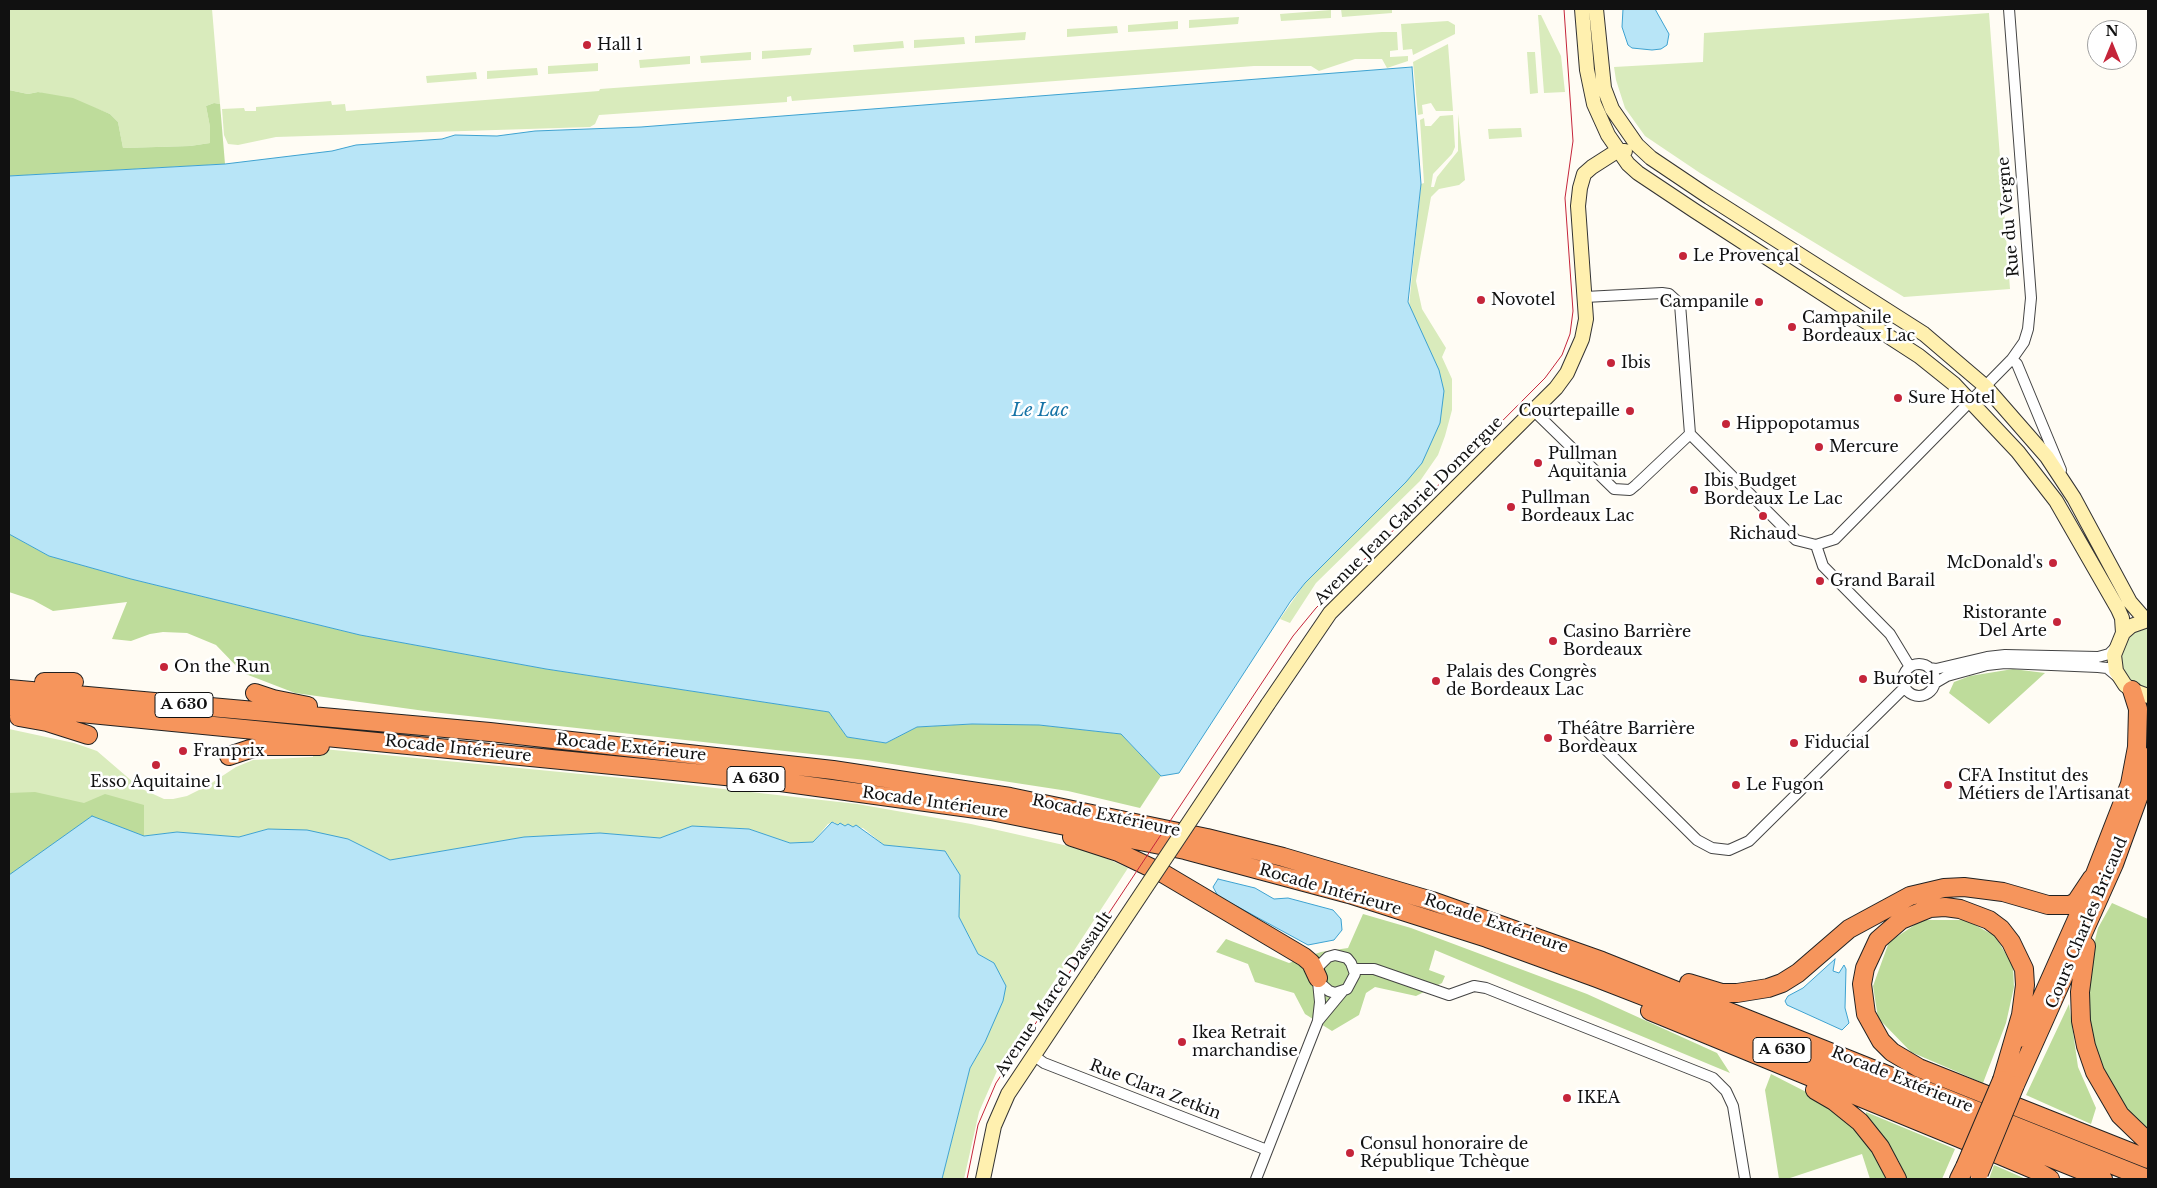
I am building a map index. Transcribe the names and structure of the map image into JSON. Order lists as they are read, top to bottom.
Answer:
{
  "streets": {
    "highway": [
      "A 630",
      "Rocade Extérieure",
      "Rocade Intérieure",
      "Cours Charles Bricaud"
    ],
    "main road": ["Avenue Jean Gabriel Domergue", "Avenue Marcel Dassault"],
    "street": ["Rue du Vergne", "Rue Clara Zetkin"]
  },
  "crossings": [
    ["Avenue Jean Gabriel Domergue", "Avenue Marcel Dassault"],
    ["Rocade Extérieure", "Rocade Intérieure"],
    ["Avenue Marcel Dassault", "Rue Clara Zetkin"]
  ],
  "water": ["Le Lac"],
  "places": [
    "Hall 1",
    "Le Provençal",
    "Novotel",
    "Campanile",
    "Campanile Bordeaux Lac",
    "Ibis",
    "Sure Hotel",
    "Courtepaille",
    "Hippopotamus",
    "Mercure",
    "Pullman Aquitania",
    "Ibis Budget Bordeaux Le Lac",
    "Pullman Bordeaux Lac",
    "Richaud",
    "McDonald's",
    "Grand Barail",
    "Ristorante Del Arte",
    "Casino Barrière Bordeaux",
    "On the Run",
    "Burotel",
    "Palais des Congrès de Bordeaux Lac",
    "Théâtre Barrière Bordeaux",
    "Fiducial",
    "Franprix",
    "Esso Aquitaine 1",
    "Le Fugon",
    "CFA Institut des Métiers de l'Artisanat",
    "Ikea Retrait marchandise",
    "IKEA",
    "Consul honoraire de République Tchèque"
  ],
  "north": "top"
}
